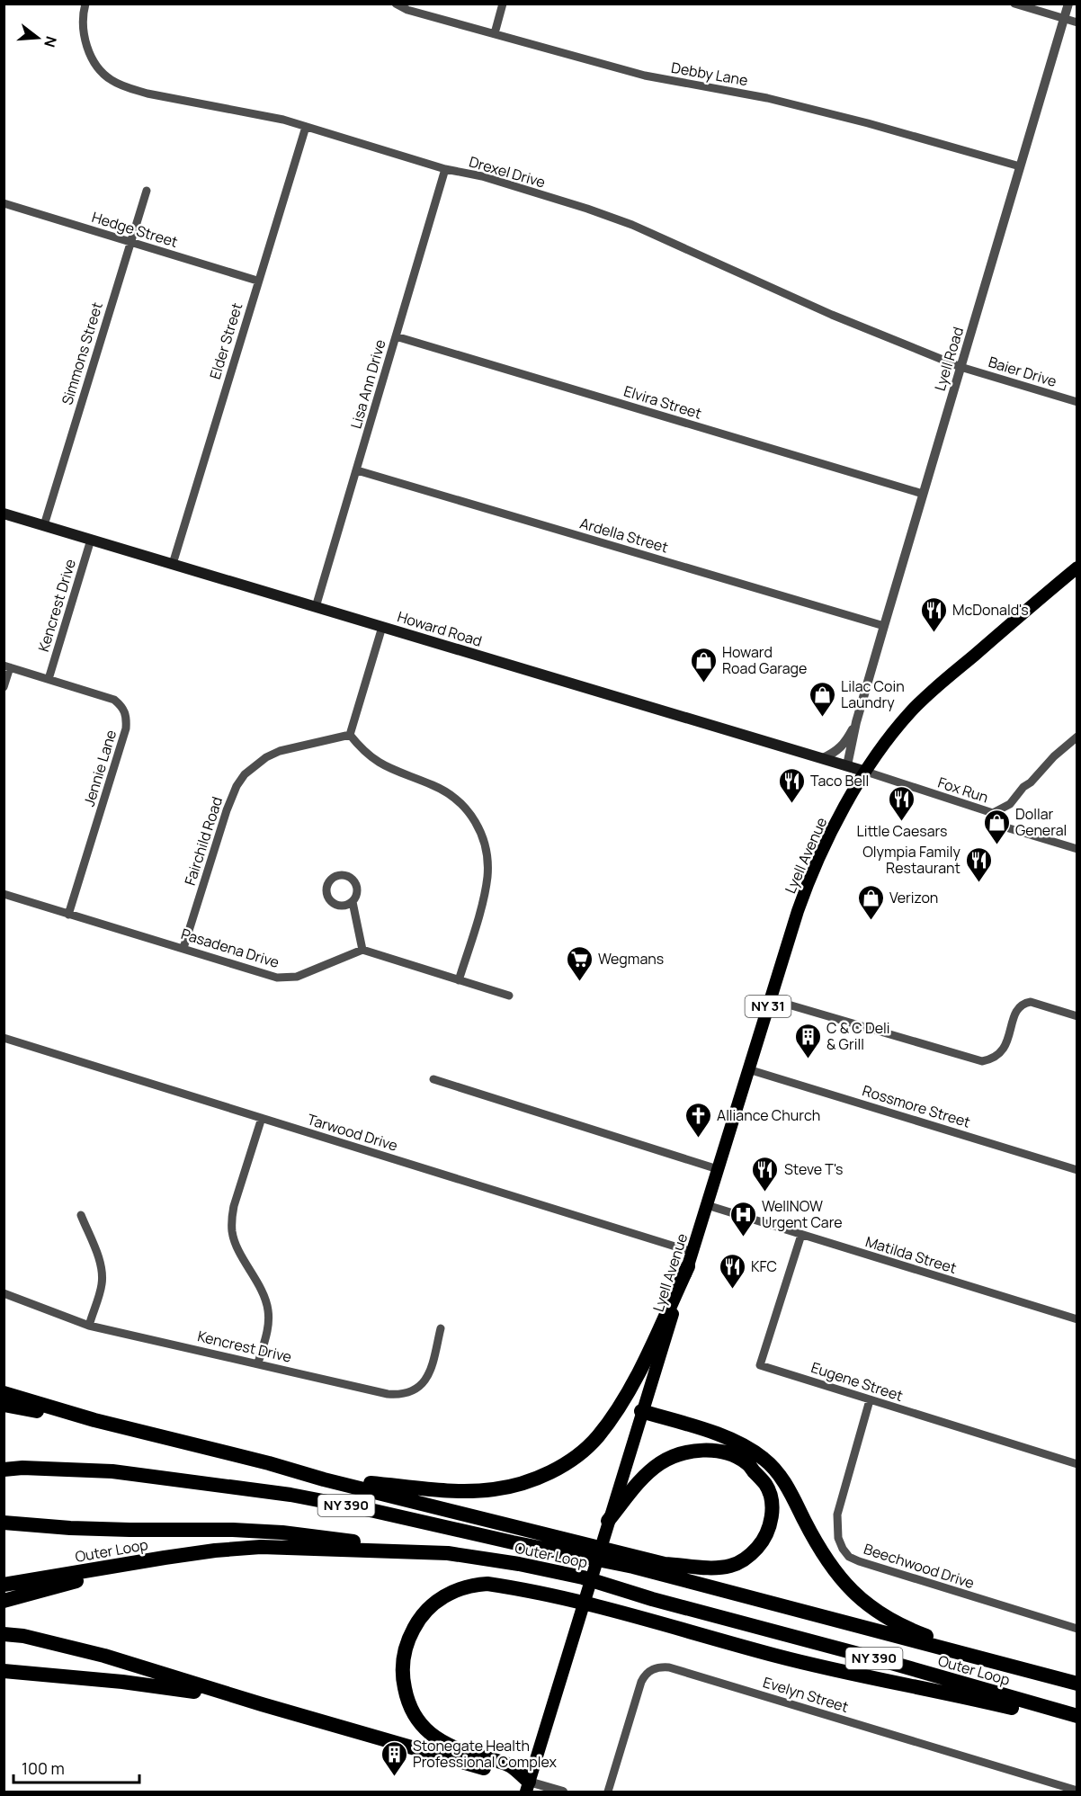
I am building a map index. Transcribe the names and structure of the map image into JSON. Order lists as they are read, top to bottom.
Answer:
{
  "streets": {
    "highway": ["NY 390", "Outer Loop"],
    "main road": ["Howard Road", "Lyell Avenue", "NY 31"],
    "street": [
      "Debby Lane",
      "Drexel Drive",
      "Hedge Street",
      "Elder Street",
      "Simmons Street",
      "Lyell Road",
      "Baier Drive",
      "Lisa Ann Drive",
      "Elvira Street",
      "Ardella Street",
      "Kencrest Drive",
      "Jennie Lane",
      "Fox Run",
      "Fairchild Road",
      "Pasadena Drive",
      "Rossmore Street",
      "Tarwood Drive",
      "Matilda Street",
      "Eugene Street",
      "Beechwood Drive",
      "Evelyn Street"
    ]
  },
  "crossings": [
    ["Debby Lane", "Lyell Road"],
    ["Drexel Drive", "Elder Street"],
    ["Drexel Drive", "Lyell Road"],
    ["Drexel Drive", "Baier Drive"],
    ["Drexel Drive", "Lisa Ann Drive"],
    ["Hedge Street", "Elder Street"],
    ["Hedge Street", "Simmons Street"],
    ["Elder Street", "Howard Road"],
    ["Simmons Street", "Howard Road"],
    ["Lyell Road", "Baier Drive"],
    ["Lyell Road", "Elvira Street"],
    ["Lyell Road", "Ardella Street"],
    ["Lyell Road", "Howard Road"],
    ["Lisa Ann Drive", "Elvira Street"],
    ["Lisa Ann Drive", "Ardella Street"],
    ["Lisa Ann Drive", "Howard Road"],
    ["Kencrest Drive", "Howard Road"],
    ["Kencrest Drive", "Jennie Lane"],
    ["Howard Road", "Fox Run"],
    ["Howard Road", "Lyell Avenue"],
    ["Howard Road", "NY 31"],
    ["Jennie Lane", "Pasadena Drive"],
    ["Fox Run", "Lyell Avenue"],
    ["Fox Run", "NY 31"],
    ["Fairchild Road", "Pasadena Drive"],
    ["Lyell Avenue", "NY 31"],
    ["Lyell Avenue", "Rossmore Street"],
    ["Lyell Avenue", "Tarwood Drive"],
    ["Lyell Avenue", "Matilda Street"],
    ["Matilda Street", "Eugene Street"],
    ["Eugene Street", "Beechwood Drive"]
  ],
  "places": {
    "restaurant": [
      "McDonald's",
      "Taco Bell",
      "Little Caesars",
      "Olympia Family Restaurant",
      "Steve T's",
      "KFC"
    ],
    "shop": [
      "Howard Road Garage",
      "Lilac Coin Laundry",
      "Dollar General",
      "Verizon"
    ],
    "supermarket": ["Wegmans"],
    "building": ["C & C Deli & Grill", "Stonegate Health Professional Complex"],
    "church": ["Alliance Church"],
    "hospital": ["WellNOW Urgent Care"]
  },
  "scale_bar": "100 m",
  "north": "right"
}
